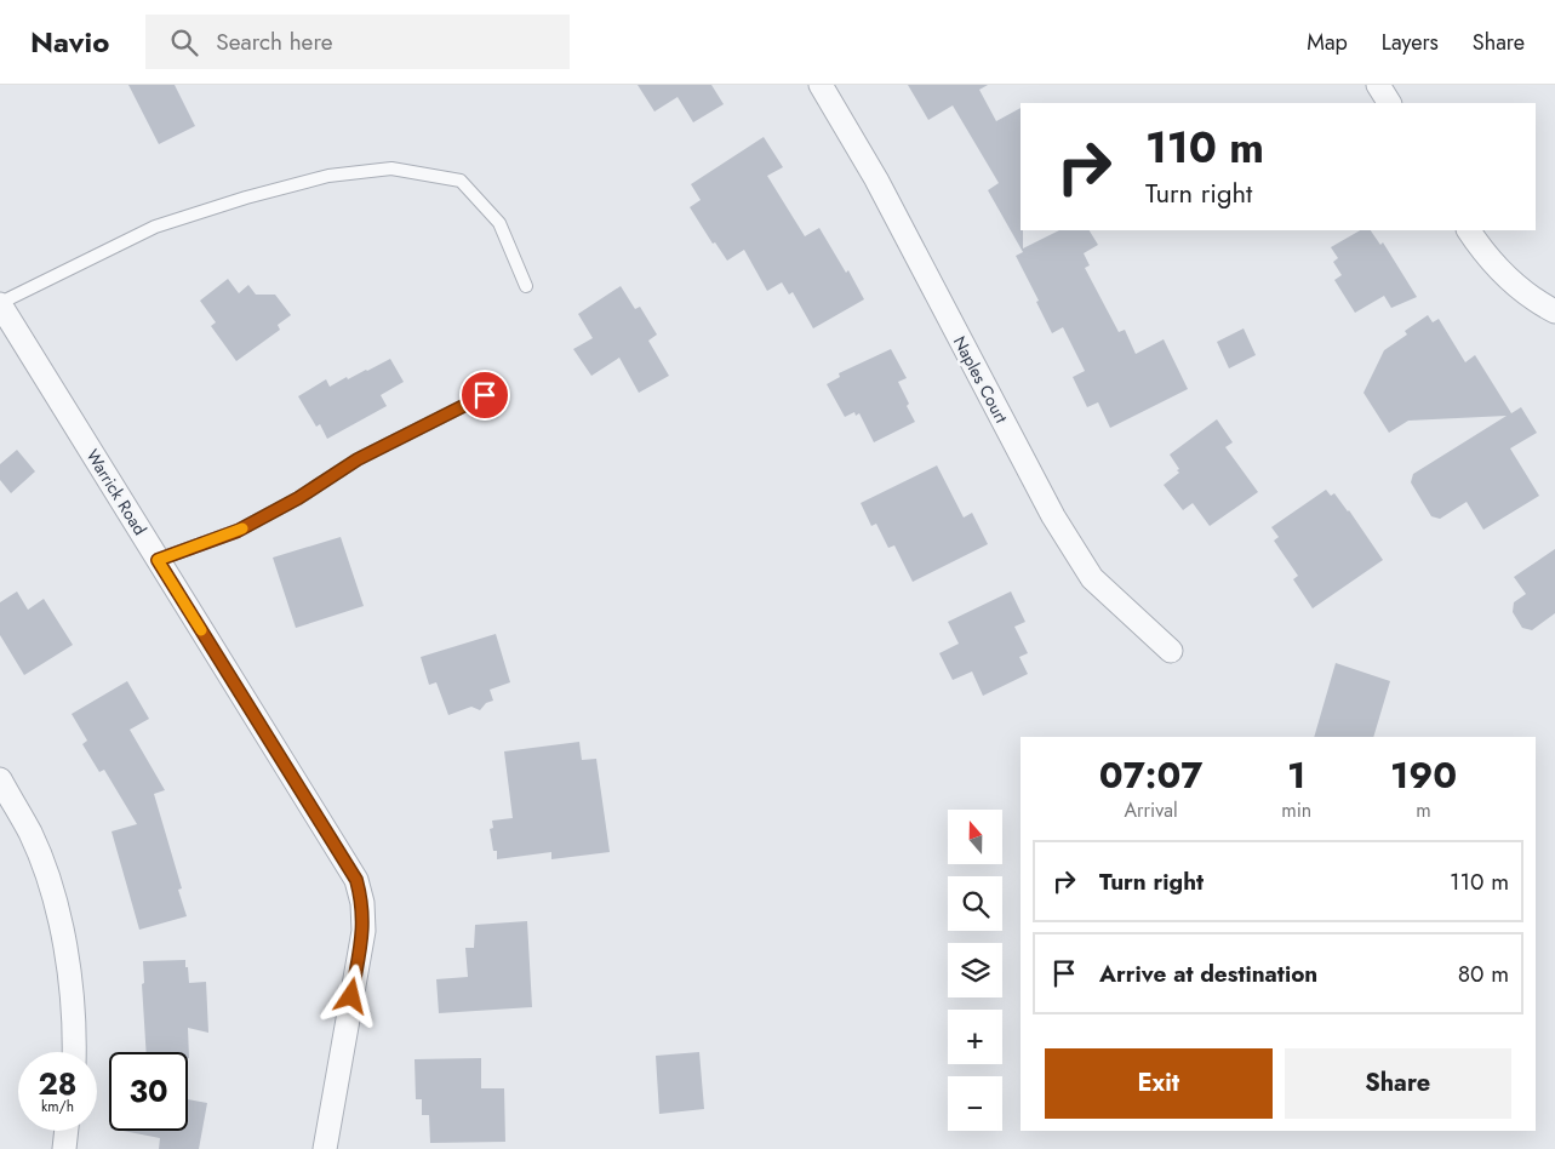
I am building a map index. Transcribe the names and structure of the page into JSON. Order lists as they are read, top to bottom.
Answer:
{
  "streets": {
    "street": ["Naples Court", "Warrick Road"]
  },
  "north": "top",
  "page": {
    "header": "Navio",
    "search": "Search here",
    "nav": ["Map", "Layers", "Share"],
    "turn": ["110 m", "Turn right"],
    "eta": [
      "07:07",
      "Arrival",
      "1",
      "min",
      "190",
      "m"
    ],
    "map_buttons": ["+", "−"],
    "list": [
      {
        "name": "Turn right",
        "value": "110 m"
      },
      {
        "name": "Arrive at destination",
        "value": "80 m"
      }
    ],
    "buttons": ["Exit", "Share"],
    "speed": "28 km/h",
    "limit": "30"
  }
}
